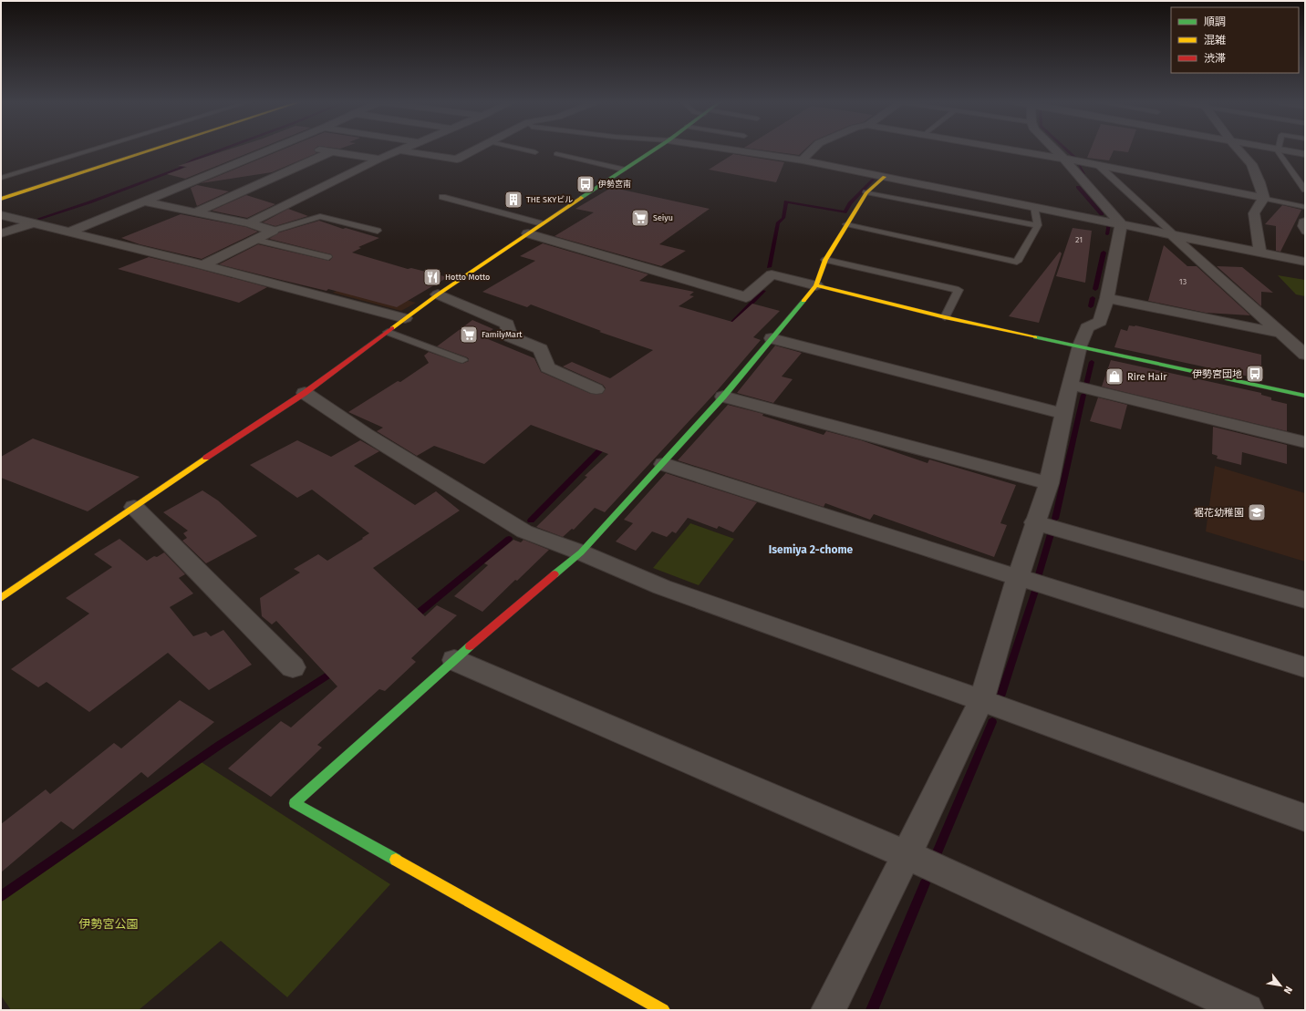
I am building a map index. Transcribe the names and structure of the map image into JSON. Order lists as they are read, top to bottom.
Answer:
{
  "districts": ["Isemiya 2-chome"],
  "parks": ["伊勢宮公園"],
  "places": {
    "bus stop": ["伊勢宮南", "伊勢宮団地"],
    "building": ["THE SKYビル"],
    "supermarket": ["Seiyu", "FamilyMart"],
    "restaurant": ["Hotto Motto"],
    "shop": ["Rire Hair"],
    "school or university": ["裾花幼稚園"]
  },
  "house_numbers": ["21", "13"],
  "legend": ["順調", "混雑", "渋滞"],
  "north": "bottom right"
}
